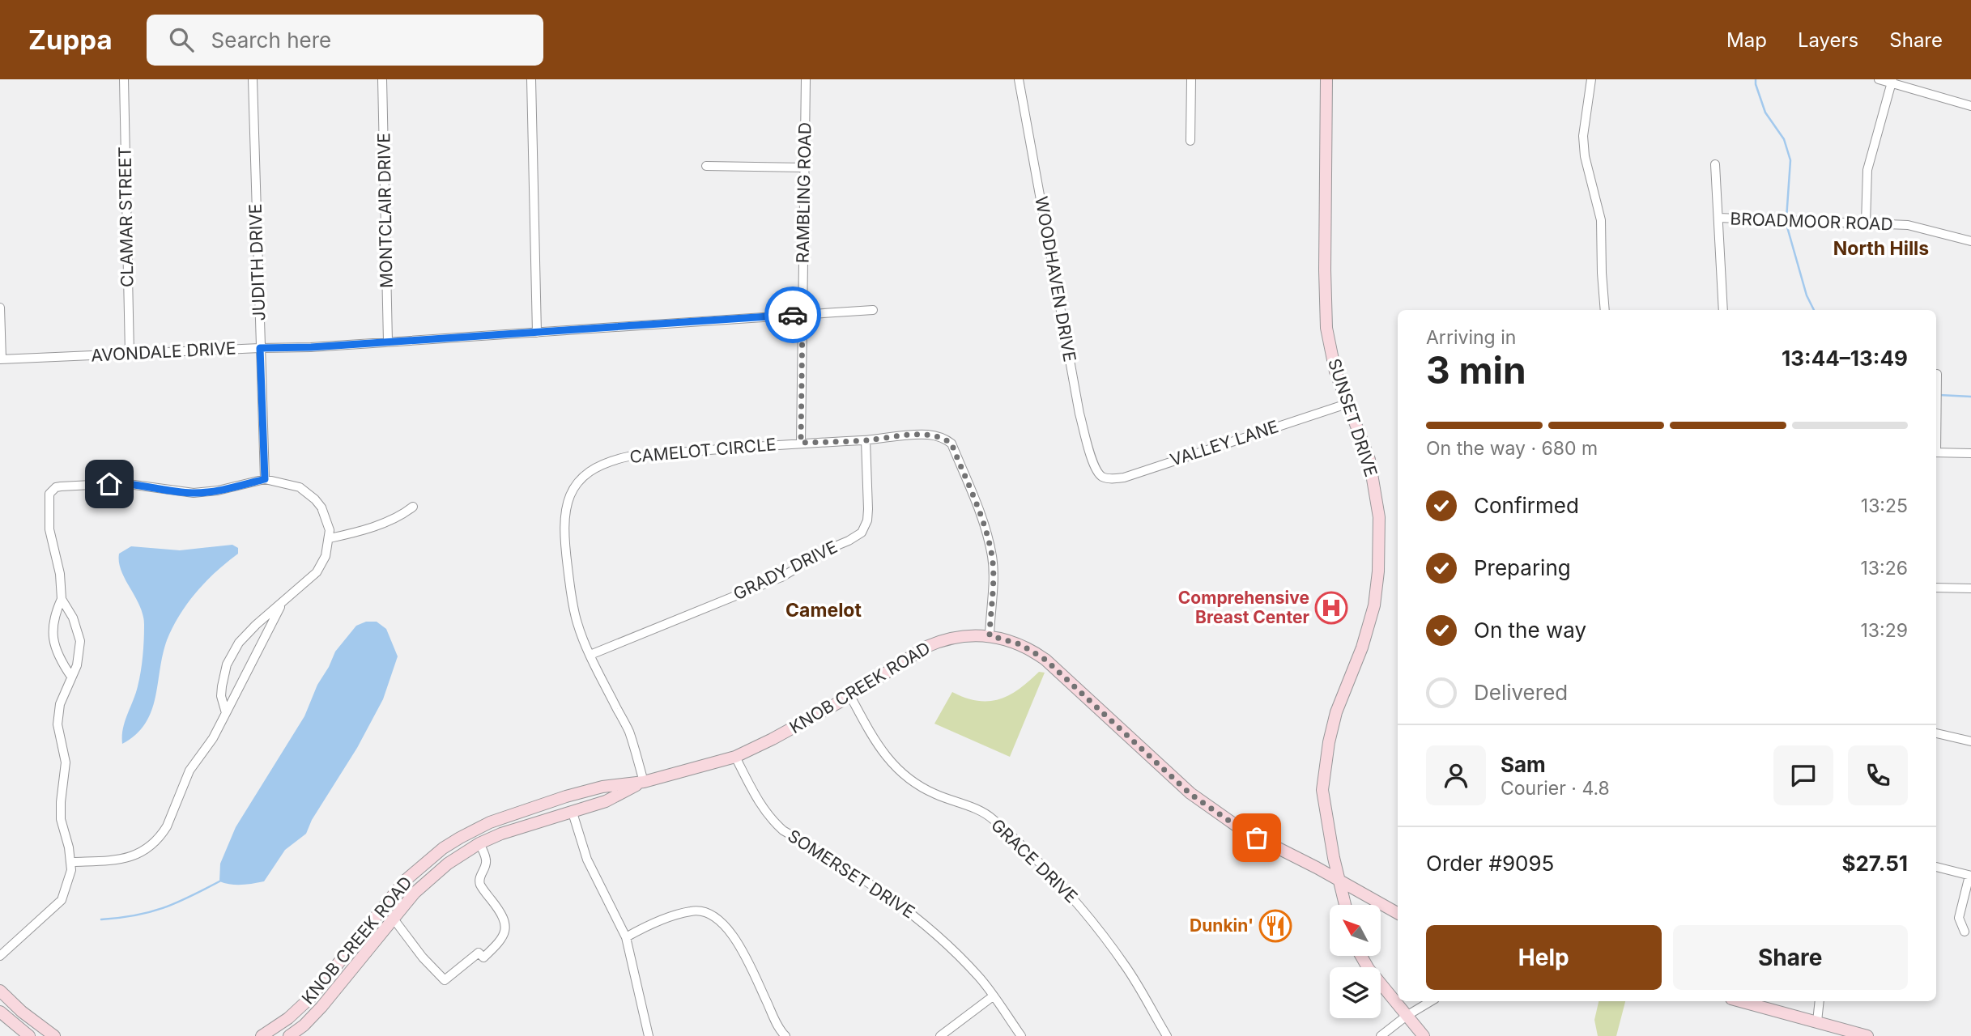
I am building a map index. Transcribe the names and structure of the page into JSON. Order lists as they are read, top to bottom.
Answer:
{
  "streets": {
    "main road": ["SUNSET DRIVE", "KNOB CREEK ROAD"],
    "street": [
      "RAMBLING ROAD",
      "MONTCLAIR DRIVE",
      "CLAMAR STREET",
      "BROADMOOR ROAD",
      "JUDITH DRIVE",
      "WOODHAVEN DRIVE",
      "AVONDALE DRIVE",
      "VALLEY LANE",
      "CAMELOT CIRCLE",
      "GRADY DRIVE",
      "GRACE DRIVE",
      "SOMERSET DRIVE"
    ]
  },
  "crossings": [
    ["RAMBLING ROAD", "AVONDALE DRIVE"],
    ["RAMBLING ROAD", "CAMELOT CIRCLE"],
    ["MONTCLAIR DRIVE", "AVONDALE DRIVE"],
    ["CLAMAR STREET", "AVONDALE DRIVE"],
    ["JUDITH DRIVE", "AVONDALE DRIVE"],
    ["WOODHAVEN DRIVE", "VALLEY LANE"],
    ["SUNSET DRIVE", "VALLEY LANE"],
    ["SUNSET DRIVE", "KNOB CREEK ROAD"],
    ["CAMELOT CIRCLE", "GRADY DRIVE"],
    ["CAMELOT CIRCLE", "KNOB CREEK ROAD"],
    ["KNOB CREEK ROAD", "GRACE DRIVE"],
    ["KNOB CREEK ROAD", "SOMERSET DRIVE"]
  ],
  "districts": ["North Hills", "Camelot"],
  "places": {
    "hospital": ["Comprehensive Breast Center"],
    "restaurant": ["Dunkin'"]
  },
  "north": "top left",
  "page": {
    "header": "Zuppa",
    "search": "Search here",
    "nav": ["Map", "Layers", "Share"],
    "heading": ["3 min", "Arriving in", "13:44–13:49"],
    "panel": [
      "Sam",
      "Courier · 4.8",
      "Order #9095",
      "$27.51"
    ],
    "bar": "On the way · 680 m",
    "list": [
      ["Confirmed", "13:25"],
      ["Preparing", "13:26"],
      ["On the way", "13:29"],
      "Delivered"
    ],
    "buttons": ["Help", "Share"]
  }
}
